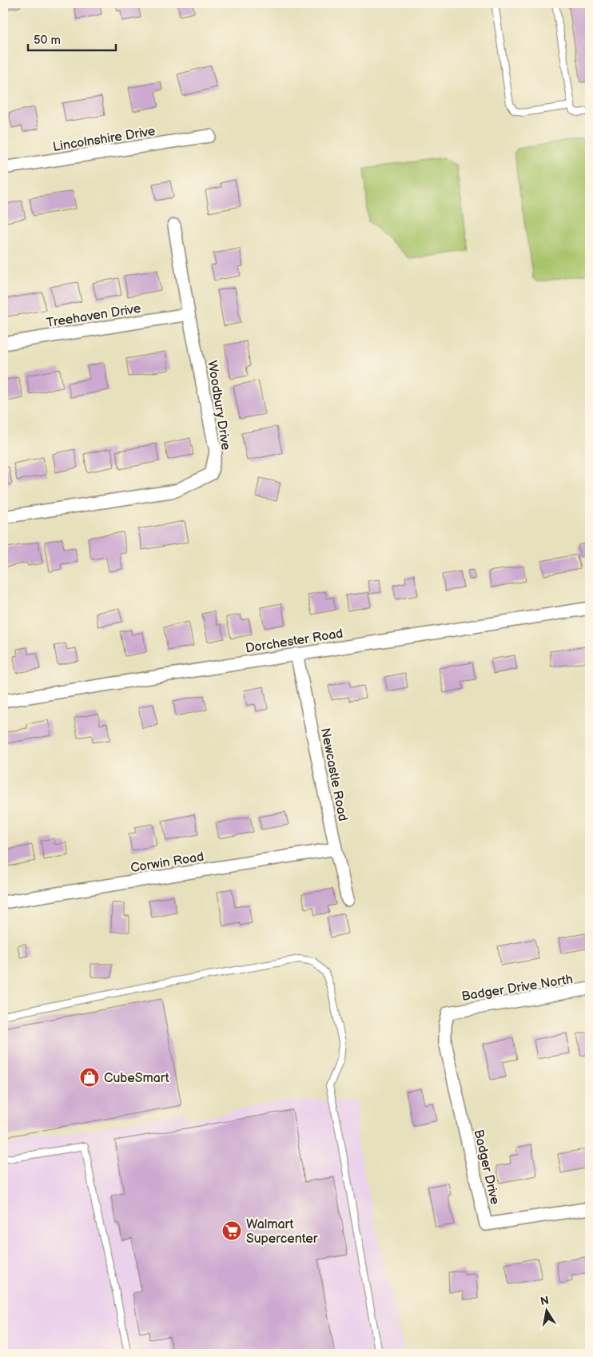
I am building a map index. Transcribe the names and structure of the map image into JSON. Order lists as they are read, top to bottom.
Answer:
{
  "streets": {
    "street": [
      "Lincolnshire Drive",
      "Treehaven Drive",
      "Woodbury Drive",
      "Dorchester Road",
      "Newcastle Road",
      "Corwin Road",
      "Badger Drive North",
      "Badger Drive"
    ]
  },
  "crossings": [
    ["Treehaven Drive", "Woodbury Drive"],
    ["Dorchester Road", "Newcastle Road"],
    ["Newcastle Road", "Corwin Road"],
    ["Badger Drive North", "Badger Drive"]
  ],
  "places": {
    "shop": ["CubeSmart"],
    "supermarket": ["Walmart Supercenter"]
  },
  "scale_bar": "50 m",
  "north": "top"
}
